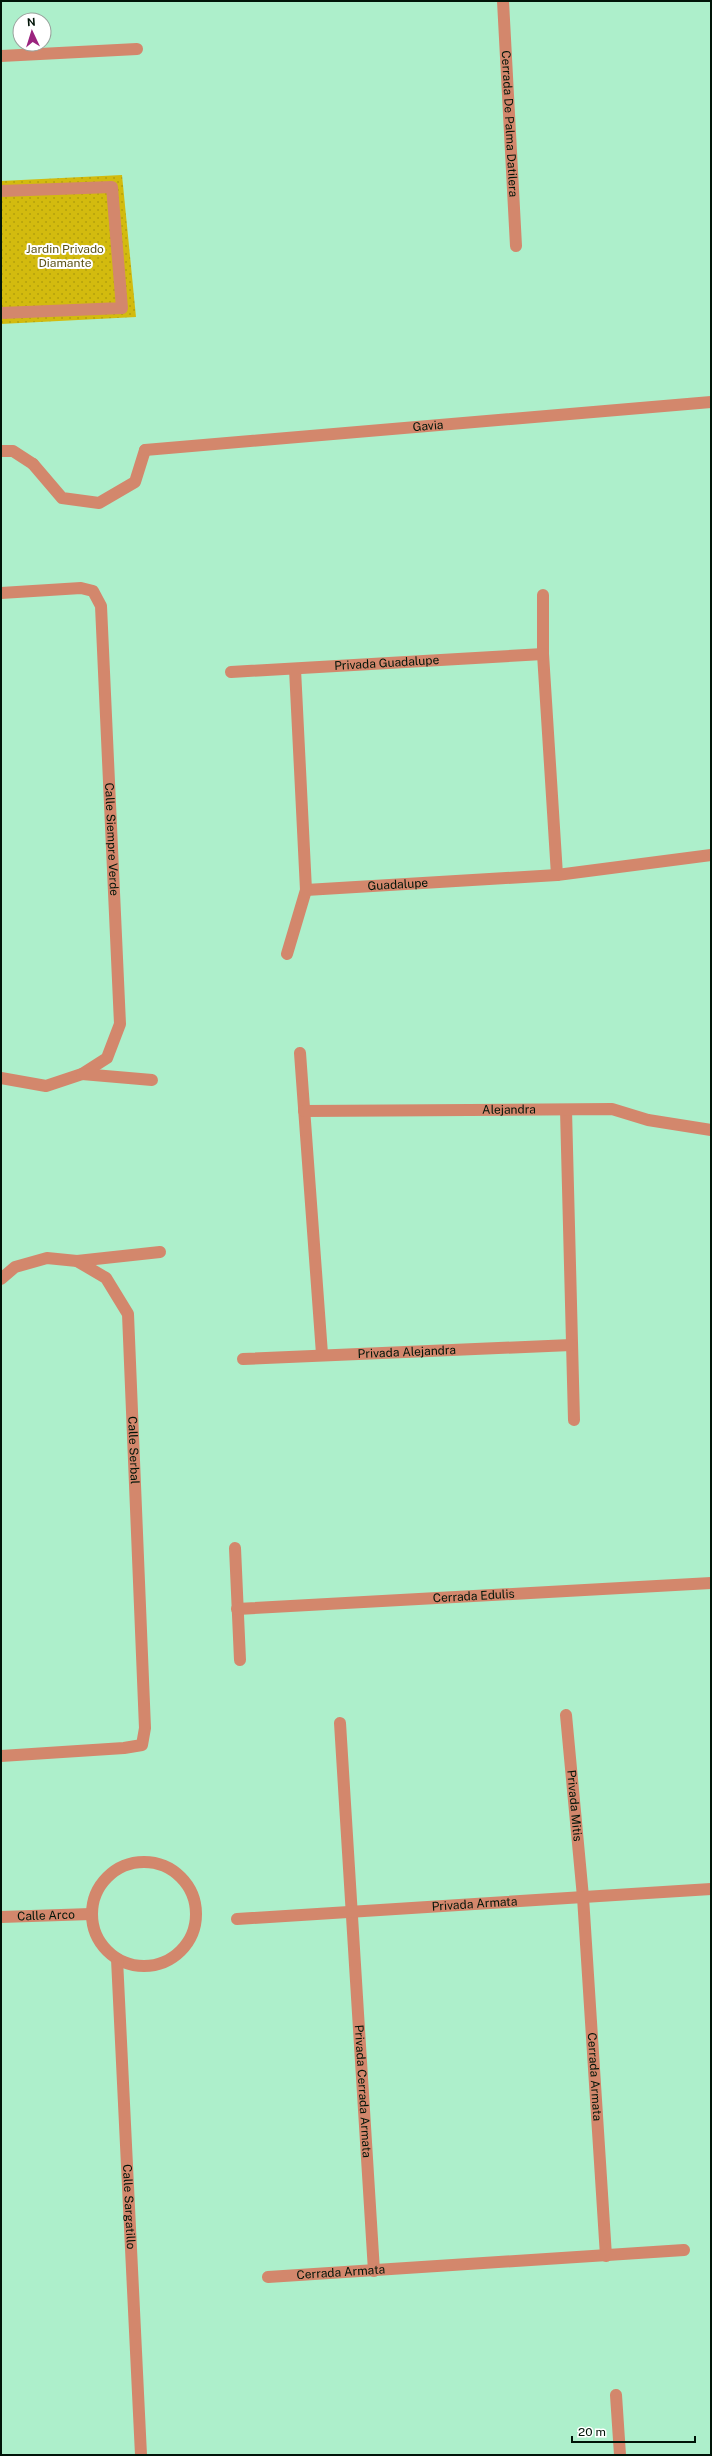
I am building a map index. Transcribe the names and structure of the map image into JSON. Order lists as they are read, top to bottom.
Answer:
{
  "streets": {
    "street": [
      "Cerrada De Palma Datilera",
      "Gavia",
      "Privada Guadalupe",
      "Calle Siempre Verde",
      "Guadalupe",
      "Alejandra",
      "Privada Alejandra",
      "Calle Serbal",
      "Cerrada Edulis",
      "Privada Mitis",
      "Privada Armata",
      "Calle Arco",
      "Cerrada Armata",
      "Privada Cerrada Armata",
      "Calle Sargatillo"
    ]
  },
  "crossings": [
    ["Privada Mitis", "Privada Armata"],
    ["Privada Mitis", "Cerrada Armata"],
    ["Privada Armata", "Cerrada Armata"],
    ["Privada Armata", "Privada Cerrada Armata"],
    ["Calle Arco", "Calle Sargatillo"],
    ["Cerrada Armata", "Privada Cerrada Armata"]
  ],
  "parks": ["Jardin Privado Diamante"],
  "scale_bar": "20 m",
  "north": "top"
}
